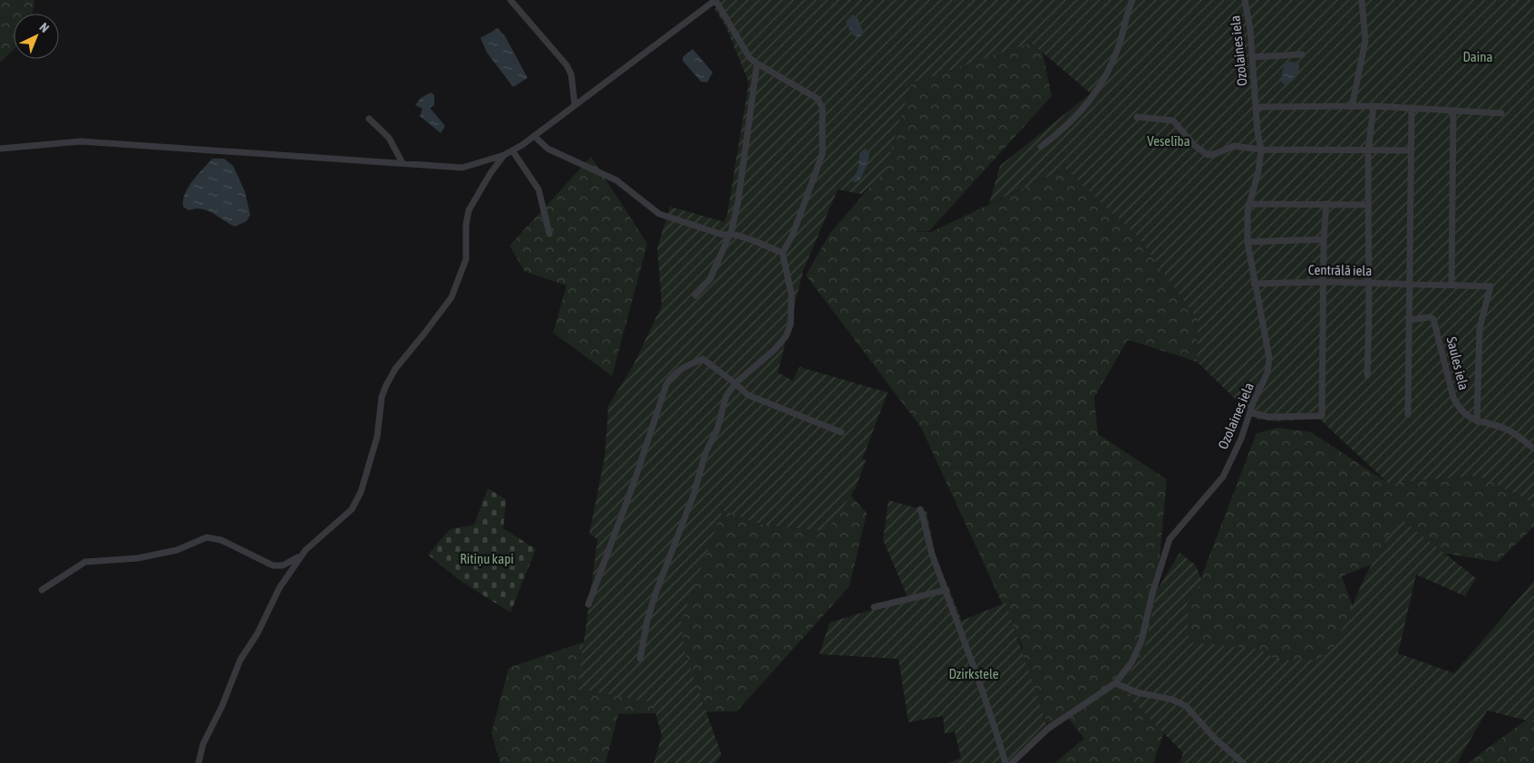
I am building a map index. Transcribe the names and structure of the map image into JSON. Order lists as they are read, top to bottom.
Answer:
{
  "streets": {
    "street": ["Ozolaines iela", "Centrālā iela", "Saules iela"]
  },
  "crossings": [
    ["Ozolaines iela", "Centrālā iela"],
    ["Centrālā iela", "Saules iela"]
  ],
  "parks": [
    "Daina",
    "Veselība",
    "Ritiņu kapi",
    "Dzirkstele"
  ],
  "north": "top right"
}
